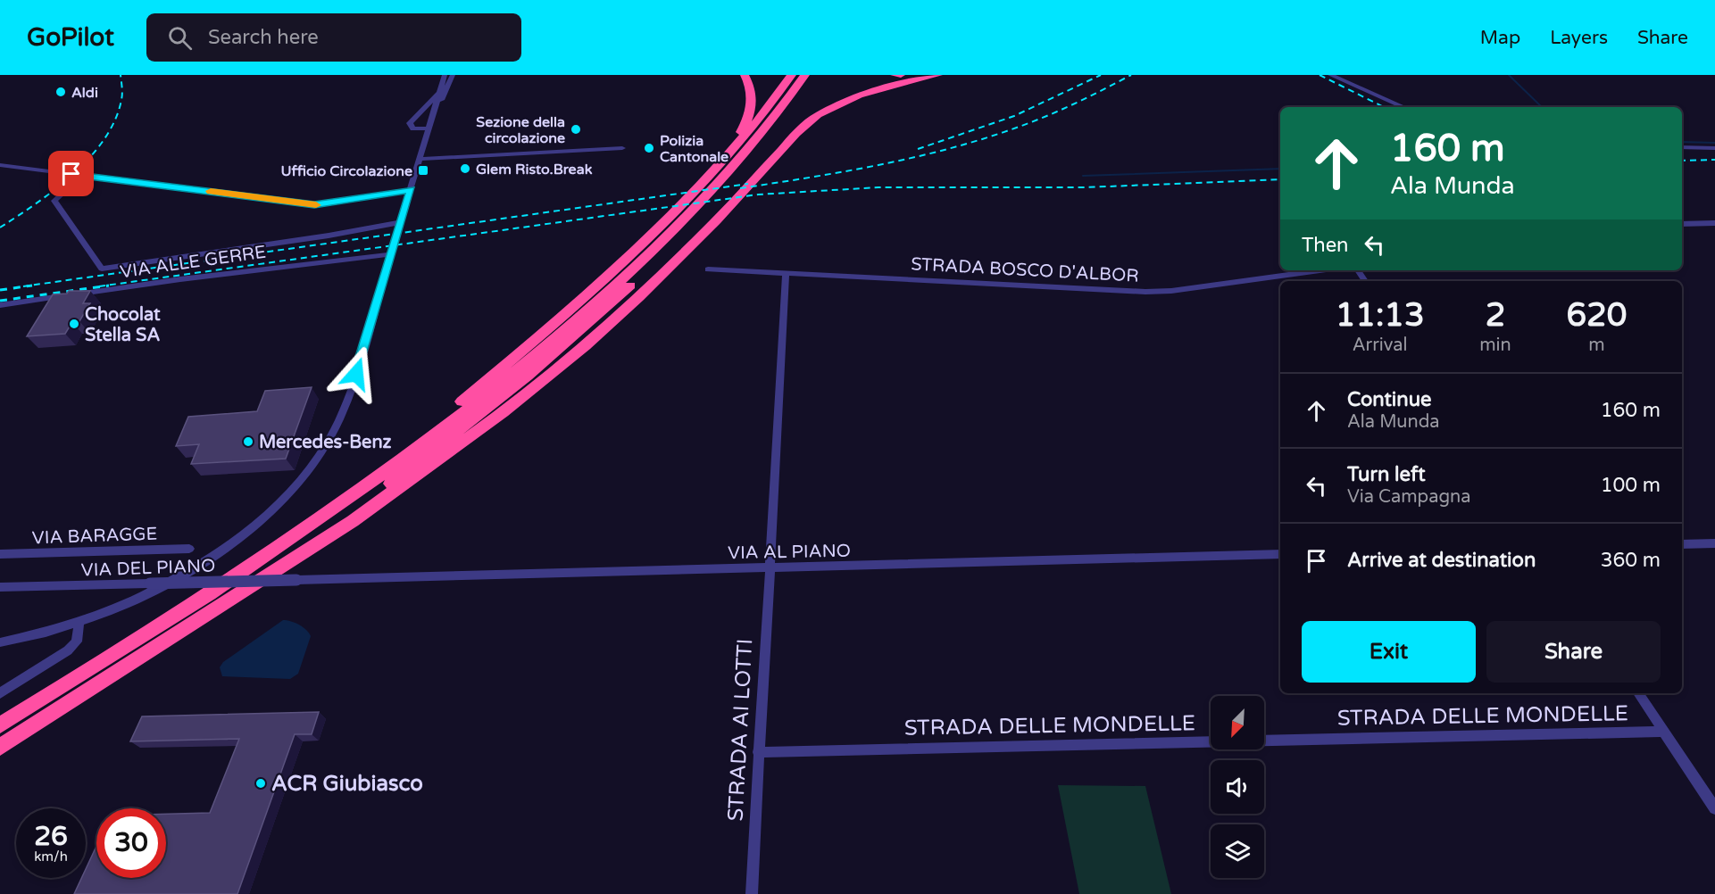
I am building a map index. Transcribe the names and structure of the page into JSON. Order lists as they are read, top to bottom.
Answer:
{
  "streets": {
    "street": [
      "VIA ALLE GERRE",
      "STRADA BOSCO D'ALBOR",
      "VIA BARAGGE",
      "VIA AL PIANO",
      "VIA DEL PIANO",
      "STRADA DELLE MONDELLE",
      "STRADA AI LOTTI"
    ]
  },
  "crossings": [
    ["STRADA BOSCO D'ALBOR", "STRADA AI LOTTI"],
    ["VIA AL PIANO", "VIA DEL PIANO"],
    ["VIA AL PIANO", "STRADA AI LOTTI"],
    ["STRADA DELLE MONDELLE", "STRADA AI LOTTI"]
  ],
  "places": {
    "other": [
      "Aldi",
      "Sezione della circolazione",
      "Polizia Cantonale",
      "Glem Risto.Break",
      "Chocolat Stella SA",
      "Mercedes-Benz",
      "ACR Giubiasco"
    ],
    "transit": ["Ufficio Circolazione"]
  },
  "north": "bottom left",
  "page": {
    "header": "GoPilot",
    "search": "Search here",
    "nav": ["Map", "Layers", "Share"],
    "turn": ["160 m", "Ala Munda"],
    "then": "Then",
    "eta": [
      "11:13",
      "Arrival",
      "2",
      "min",
      "620",
      "m"
    ],
    "list": [
      {
        "name": "Continue",
        "note": "Ala Munda",
        "value": "160 m"
      },
      {
        "name": "Turn left",
        "note": "Via Campagna",
        "value": "100 m"
      },
      {
        "name": "Arrive at destination",
        "value": "360 m"
      }
    ],
    "buttons": ["Exit", "Share"],
    "speed": "26 km/h",
    "limit": "30"
  }
}
